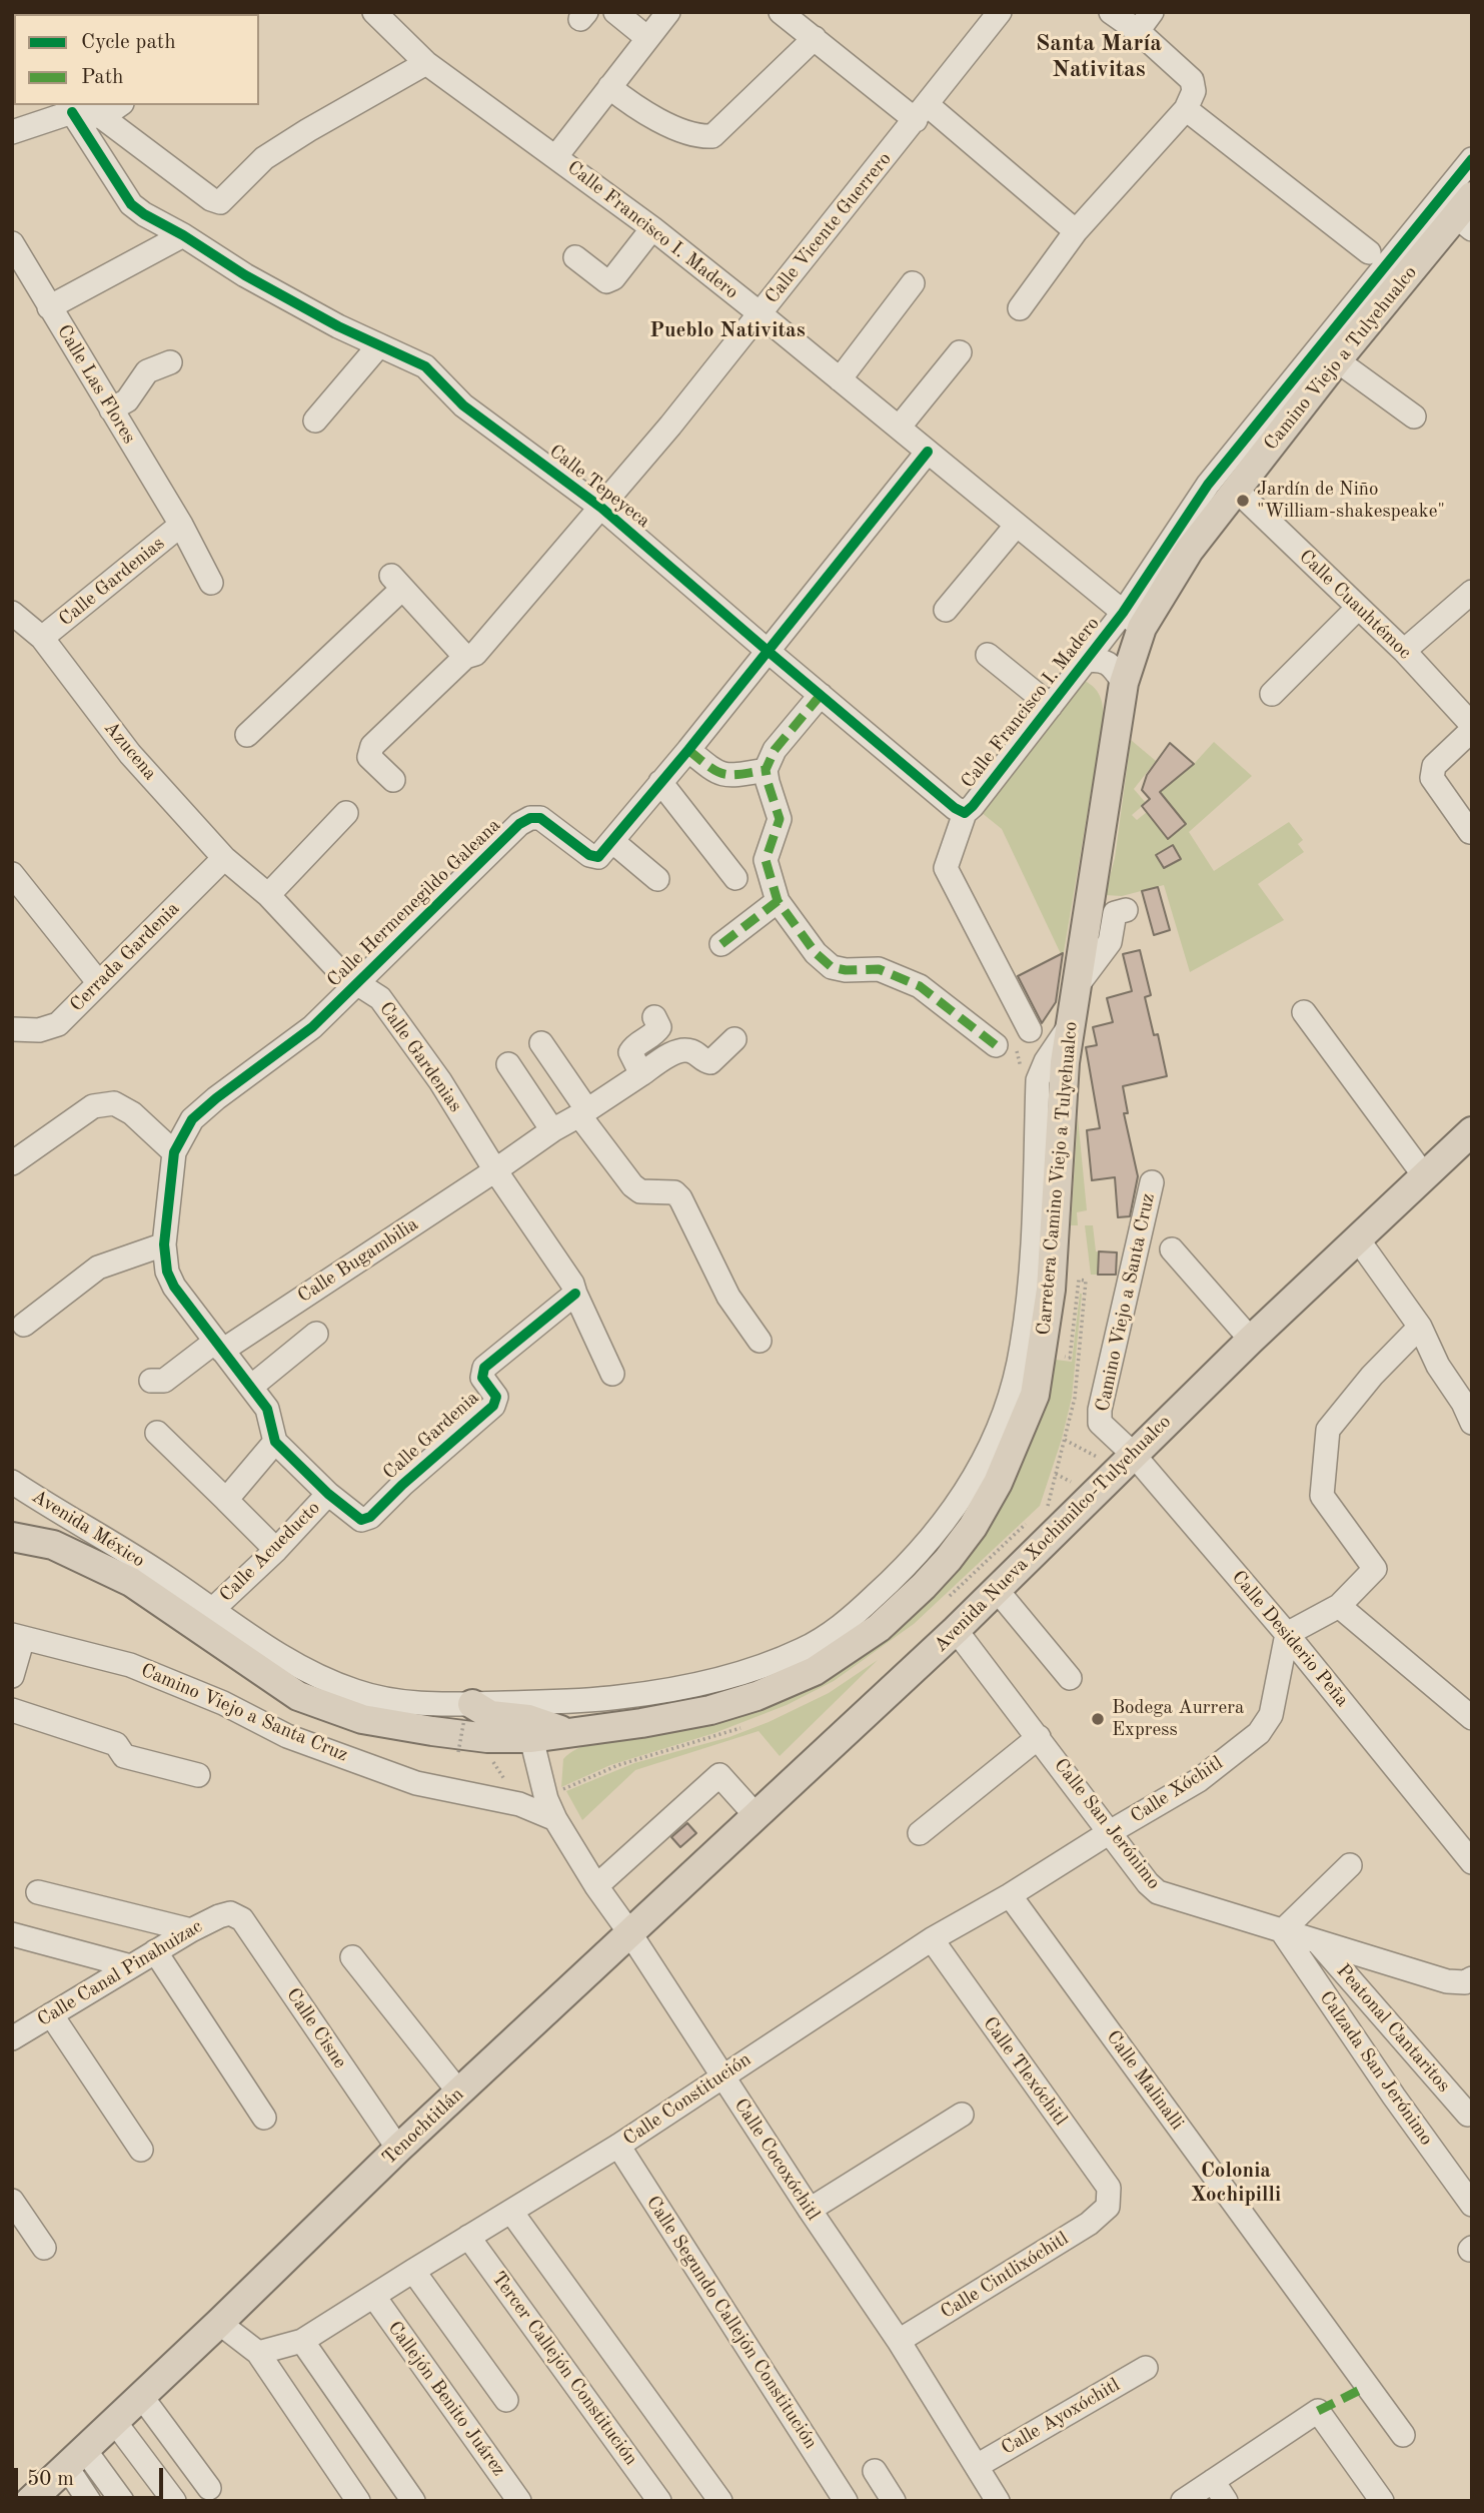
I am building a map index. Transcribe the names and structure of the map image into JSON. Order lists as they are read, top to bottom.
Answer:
{
  "streets": {
    "main road": [
      "Camino Viejo a Tulyehualco",
      "Carretera Camino Viejo a Tulyehualco",
      "Avenida Nueva Xochimilco-Tulyehualco",
      "Tenochtitlán"
    ],
    "street": [
      "Calle Vicente Guerrero",
      "Calle Francisco I. Madero",
      "Calle Las Flores",
      "Calle Tepeyeca",
      "Calle Gardenias",
      "Calle Cuauhtémoc",
      "Azucena",
      "Calle Hermenegildo Galeana",
      "Cerrada Gardenia",
      "Calle Bugambilia",
      "Camino Viejo a Santa Cruz",
      "Calle Gardenia",
      "Avenida México",
      "Calle Acueducto",
      "Calle Desiderio Peña",
      "Calle Xóchitl",
      "Calle San Jerónimo",
      "Calle Canal Pinahuizac",
      "Calle Cisne",
      "Peatonal Cantaritos",
      "Calzada San Jerónimo",
      "Calle Tlexóchitl",
      "Calle Malinalli",
      "Calle Constitución",
      "Calle Cocoxóchitl",
      "Calle Cintlixóchitl",
      "Calle Segundo Callejón Constitución",
      "Tercer Callejón Constitución",
      "Callejón Benito Juárez",
      "Calle Ayoxóchitl"
    ]
  },
  "crossings": [
    ["Calle Vicente Guerrero", "Calle Francisco I. Madero"],
    ["Calle Vicente Guerrero", "Calle Tepeyeca"],
    ["Calle Francisco I. Madero", "Camino Viejo a Tulyehualco"],
    ["Calle Francisco I. Madero", "Calle Tepeyeca"],
    ["Calle Francisco I. Madero", "Carretera Camino Viejo a Tulyehualco"],
    ["Camino Viejo a Tulyehualco", "Calle Cuauhtémoc"],
    ["Camino Viejo a Tulyehualco", "Carretera Camino Viejo a Tulyehualco"],
    ["Calle Las Flores", "Calle Gardenias"],
    ["Calle Gardenias", "Azucena"],
    ["Calle Gardenias", "Calle Hermenegildo Galeana"],
    ["Calle Gardenias", "Cerrada Gardenia"],
    ["Calle Gardenias", "Calle Bugambilia"],
    ["Calle Gardenias", "Calle Gardenia"],
    ["Azucena", "Cerrada Gardenia"],
    ["Calle Hermenegildo Galeana", "Calle Bugambilia"],
    ["Carretera Camino Viejo a Tulyehualco", "Calle Cocoxóchitl"],
    ["Camino Viejo a Santa Cruz", "Calle Desiderio Peña"],
    ["Camino Viejo a Santa Cruz", "Calle Cocoxóchitl"],
    ["Calle Gardenia", "Calle Acueducto"],
    ["Avenida México", "Calle Acueducto"],
    ["Avenida Nueva Xochimilco-Tulyehualco", "Calle Desiderio Peña"],
    ["Avenida Nueva Xochimilco-Tulyehualco", "Calle San Jerónimo"],
    ["Avenida Nueva Xochimilco-Tulyehualco", "Tenochtitlán"],
    ["Avenida Nueva Xochimilco-Tulyehualco", "Calle Cocoxóchitl"],
    ["Calle Desiderio Peña", "Calle Xóchitl"],
    ["Calle Xóchitl", "Calle San Jerónimo"],
    ["Calle Xóchitl", "Calle Constitución"],
    ["Calle San Jerónimo", "Peatonal Cantaritos"],
    ["Calle San Jerónimo", "Calzada San Jerónimo"],
    ["Calle San Jerónimo", "Calle Constitución"],
    ["Calle Canal Pinahuizac", "Calle Cisne"],
    ["Calle Cisne", "Tenochtitlán"],
    ["Calle Tlexóchitl", "Calle Constitución"],
    ["Calle Tlexóchitl", "Calle Cintlixóchitl"],
    ["Calle Malinalli", "Calle Constitución"],
    ["Calle Constitución", "Calle Cocoxóchitl"],
    ["Calle Constitución", "Calle Segundo Callejón Constitución"],
    ["Calle Constitución", "Tercer Callejón Constitución"],
    ["Calle Constitución", "Callejón Benito Juárez"],
    ["Tenochtitlán", "Calle Cocoxóchitl"],
    ["Calle Cocoxóchitl", "Calle Cintlixóchitl"],
    ["Calle Cocoxóchitl", "Calle Ayoxóchitl"]
  ],
  "districts": ["Santa María Nativitas", "Pueblo Nativitas", "Colonia Xochipilli"],
  "places": ["Jardín de Niño \"William-shakespeake\"", "Bodega Aurrera Express"],
  "legend": ["Cycle path", "Path"],
  "scale_bar": "50 m"
}
